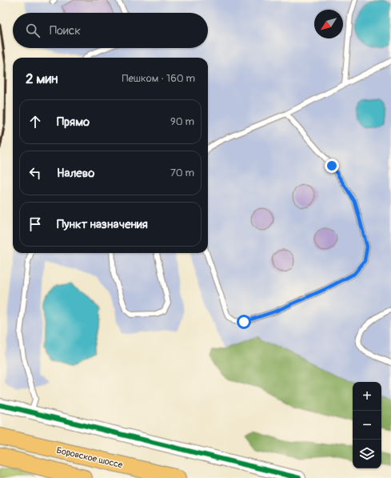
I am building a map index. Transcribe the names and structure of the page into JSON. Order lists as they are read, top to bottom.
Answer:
{
  "streets": {
    "main road": ["Боровское шоссе"]
  },
  "north": "bottom left",
  "page": {
    "search": "Поиск",
    "heading": ["2 мин", "Пешком · 160 m"],
    "list": [
      ["Прямо", "90 m"],
      ["Налево", "70 m"],
      "Пункт назначения"
    ],
    "map_buttons": ["+", "−"]
  }
}
